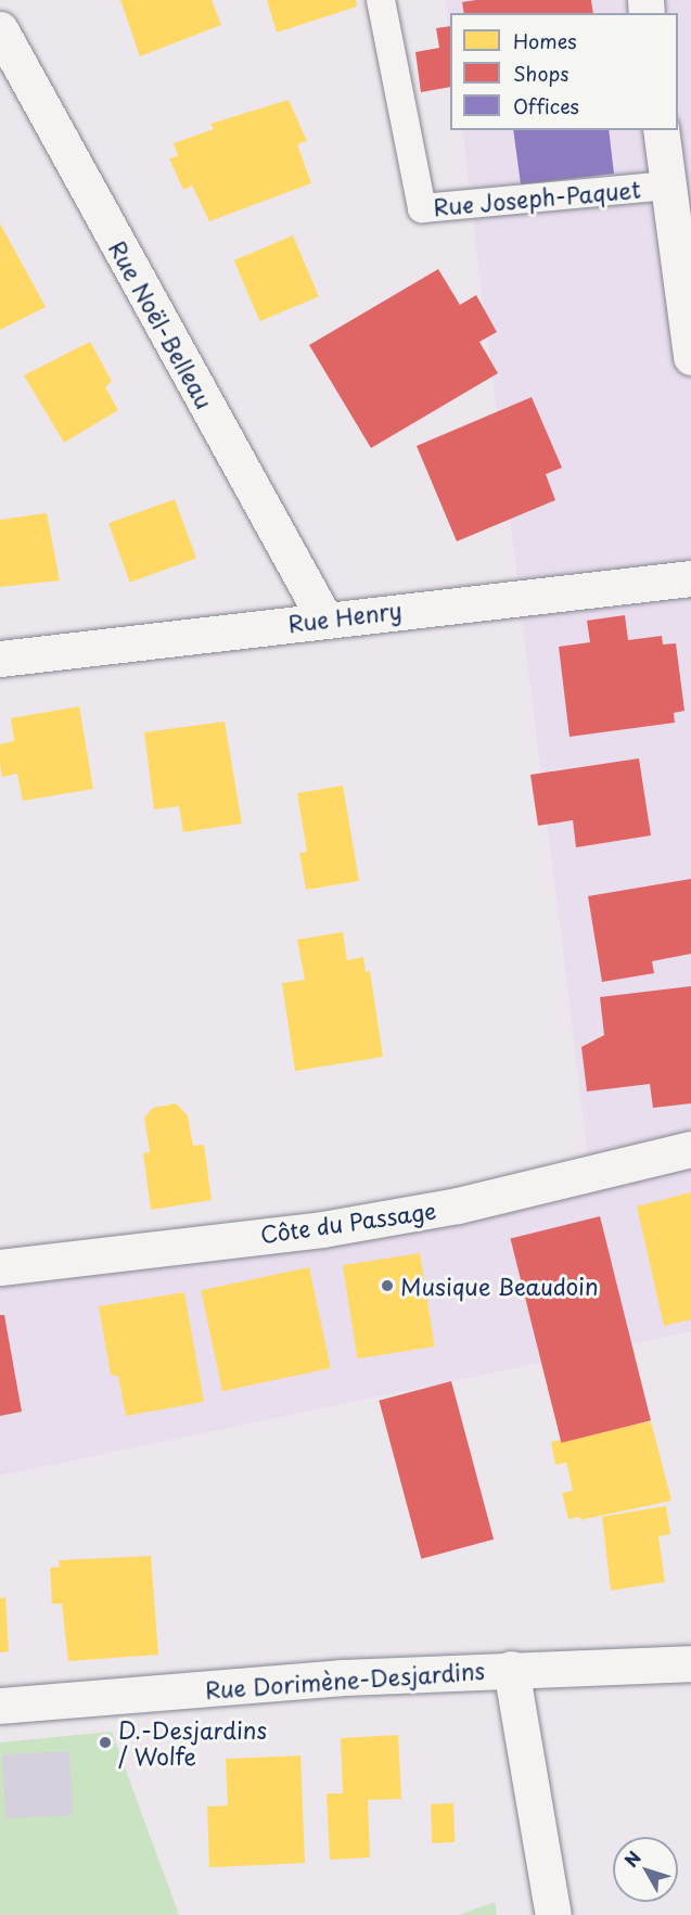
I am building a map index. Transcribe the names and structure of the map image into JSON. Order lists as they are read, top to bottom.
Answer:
{
  "streets": {
    "street": [
      "Rue Noël-Belleau",
      "Rue Henry",
      "Côte du Passage",
      "Rue Dorimène-Desjardins"
    ],
    "lane": ["Rue Joseph-Paquet"]
  },
  "crossings": [
    ["Rue Noël-Belleau", "Rue Henry"]
  ],
  "places": ["Musique Beaudoin", "D.-Desjardins / Wolfe"],
  "legend": ["Homes", "Shops", "Offices"],
  "north": "top left"
}
